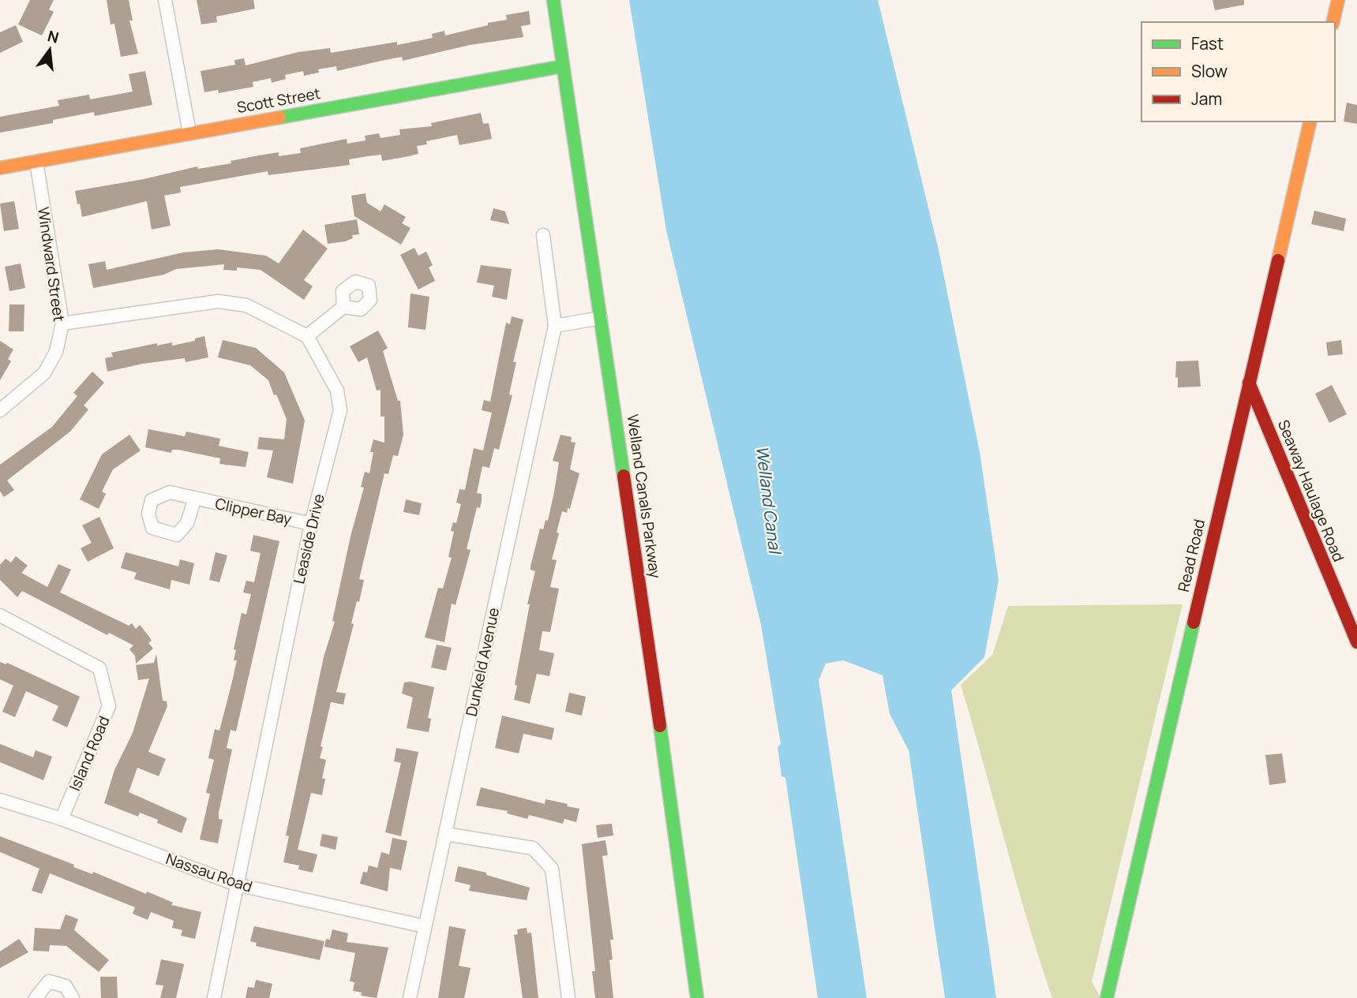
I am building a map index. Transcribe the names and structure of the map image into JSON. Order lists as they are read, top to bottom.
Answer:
{
  "streets": {
    "street": [
      "Scott Street",
      "Windward Street",
      "Seaway Haulage Road",
      "Welland Canals Parkway",
      "Clipper Bay",
      "Leaside Drive",
      "Read Road",
      "Dunkeld Avenue",
      "Island Road",
      "Nassau Road"
    ]
  },
  "crossings": [
    ["Scott Street", "Windward Street"],
    ["Scott Street", "Welland Canals Parkway"],
    ["Seaway Haulage Road", "Read Road"],
    ["Clipper Bay", "Leaside Drive"],
    ["Leaside Drive", "Nassau Road"],
    ["Dunkeld Avenue", "Nassau Road"],
    ["Island Road", "Nassau Road"]
  ],
  "water": ["Welland Canal"],
  "legend": ["Fast", "Slow", "Jam"],
  "north": "top"
}
